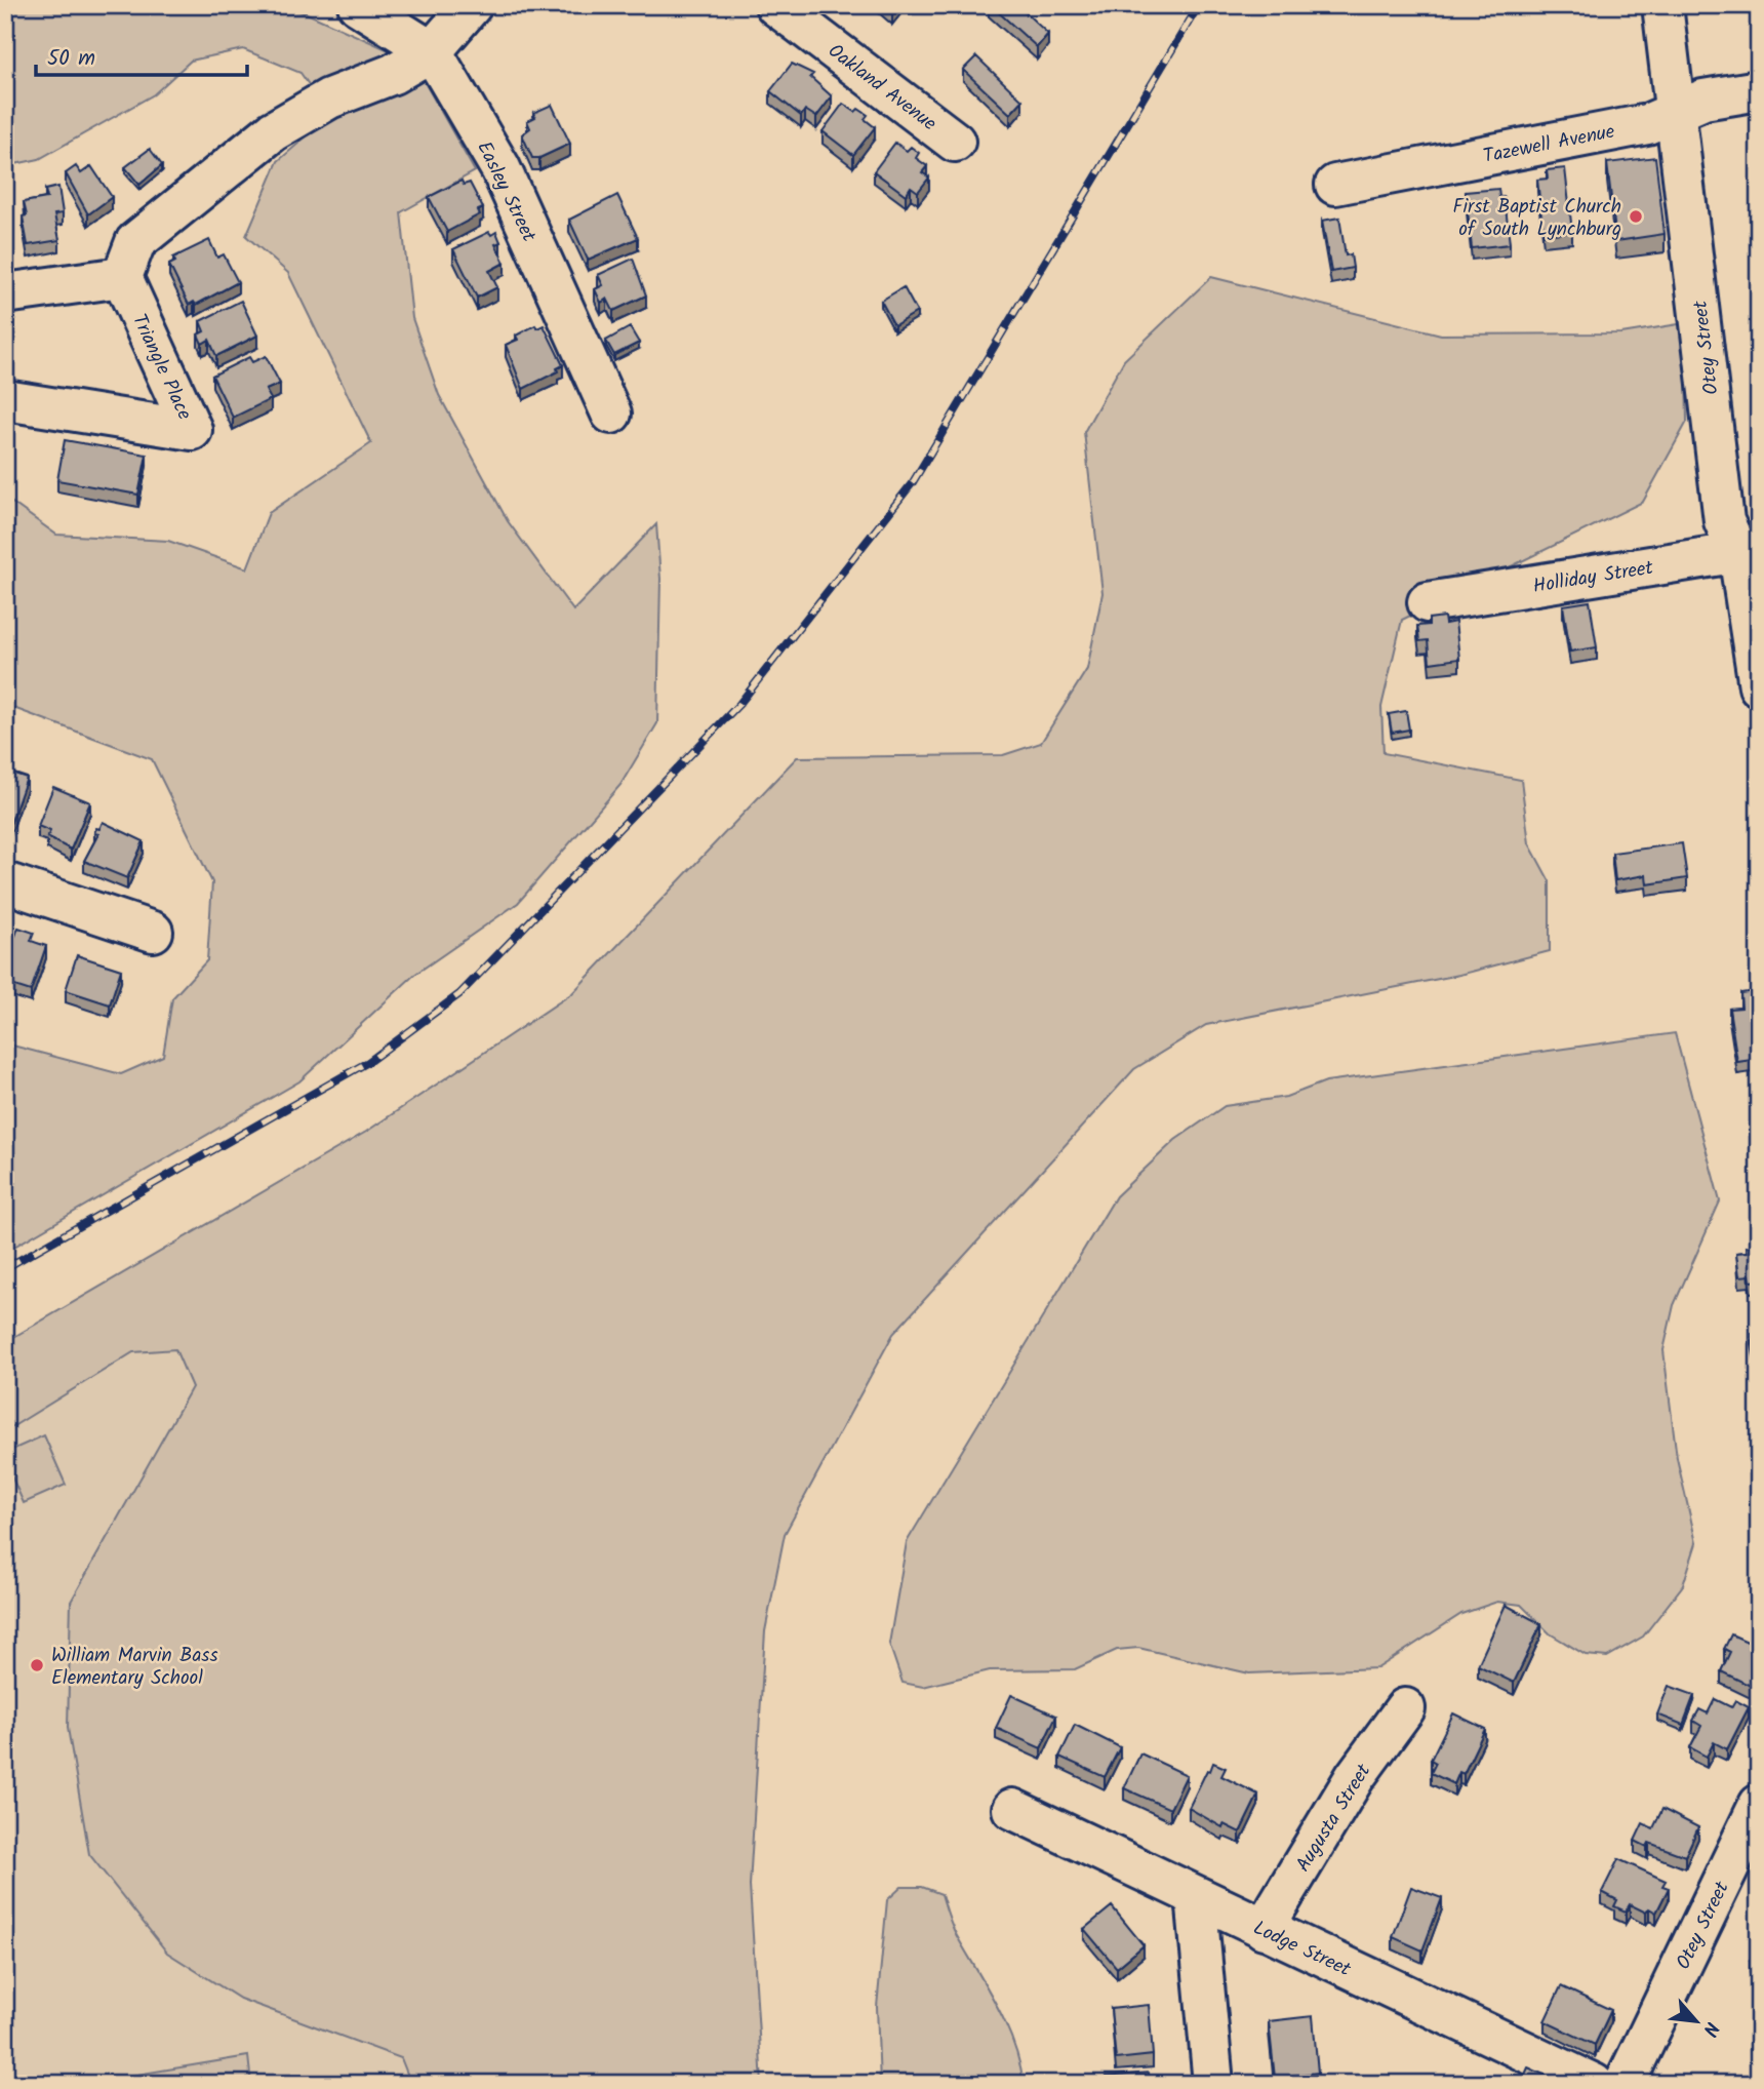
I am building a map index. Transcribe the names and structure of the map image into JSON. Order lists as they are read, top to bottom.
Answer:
{
  "streets": {
    "street": [
      "Oakland Avenue",
      "Tazewell Avenue",
      "Easley Street",
      "Otey Street",
      "Triangle Place",
      "Holliday Street",
      "Augusta Street",
      "Lodge Street"
    ]
  },
  "crossings": [
    ["Tazewell Avenue", "Otey Street"],
    ["Otey Street", "Holliday Street"],
    ["Augusta Street", "Lodge Street"]
  ],
  "places": ["First Baptist Church of South Lynchburg", "William Marvin Bass Elementary School"],
  "scale_bar": "50 m",
  "north": "bottom right"
}
